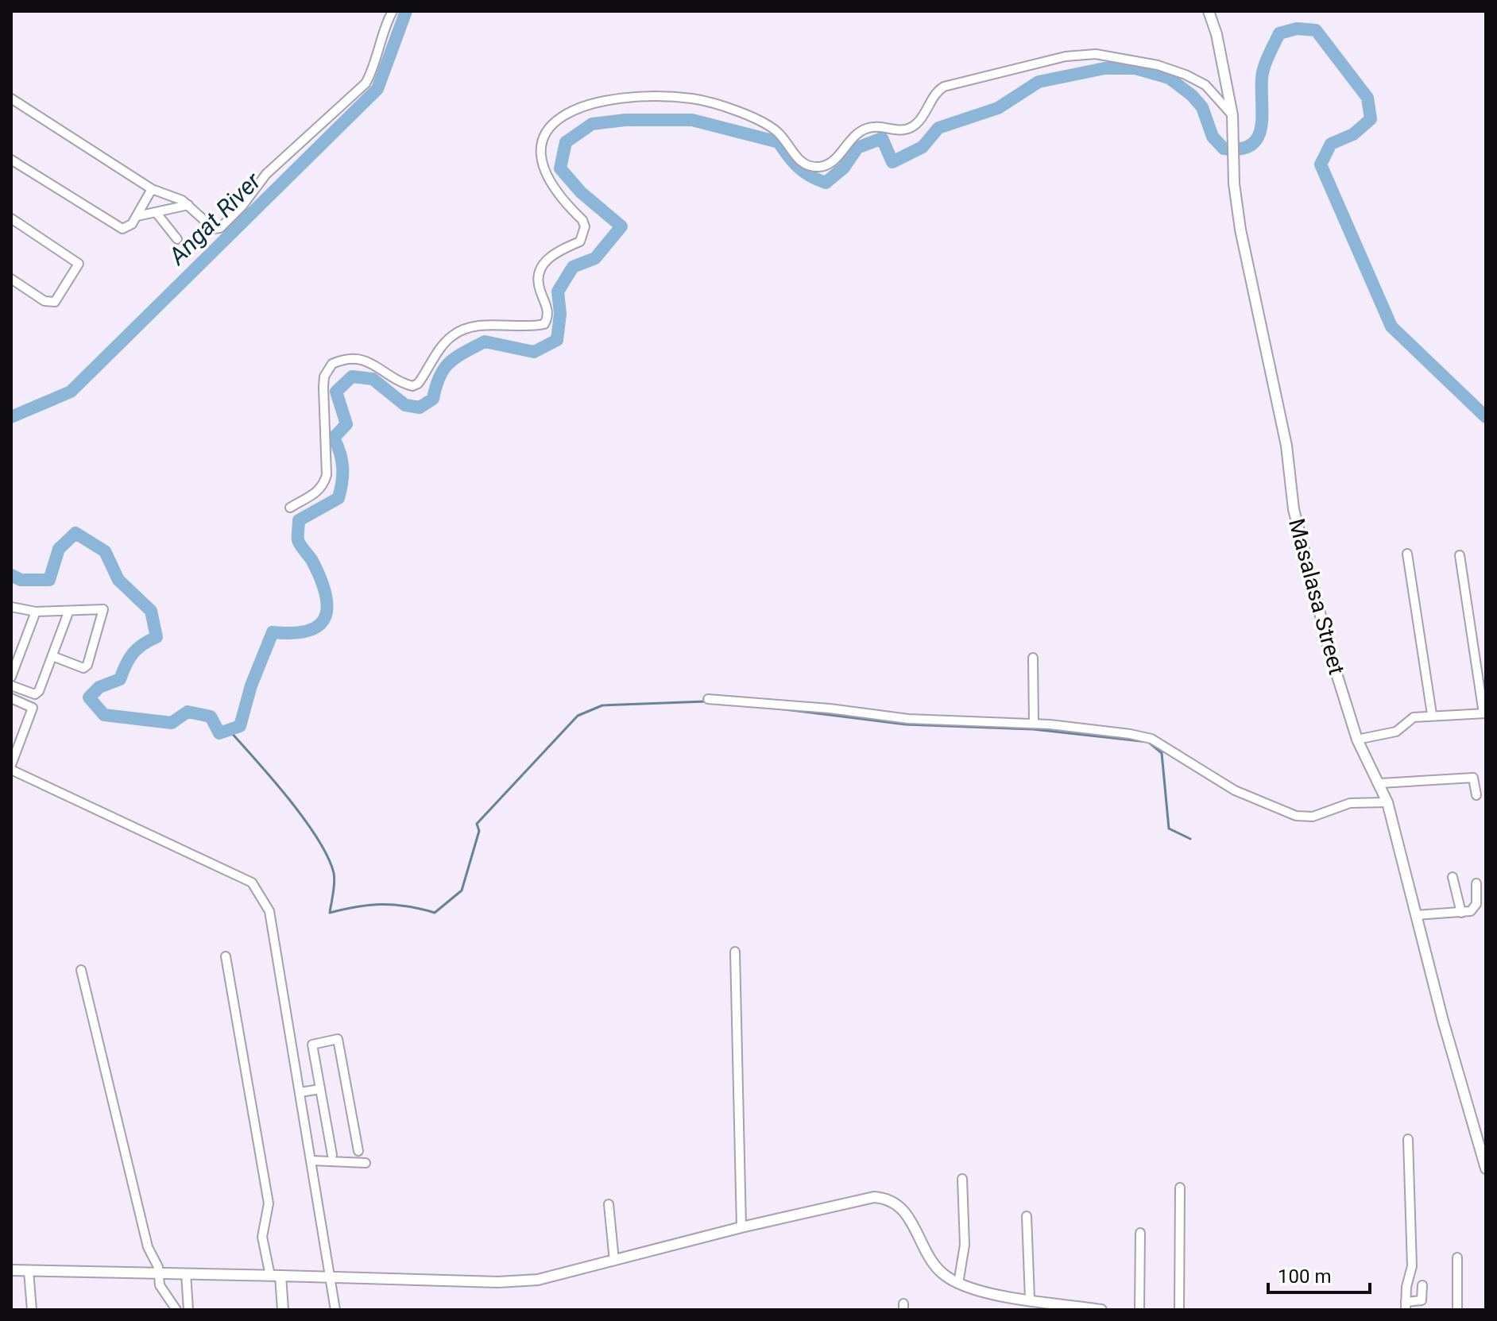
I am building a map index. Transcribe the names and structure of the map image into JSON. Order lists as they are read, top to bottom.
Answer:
{
  "streets": {
    "street": ["Masalasa Street"]
  },
  "water": ["Angat River"],
  "scale_bar": "100 m"
}
